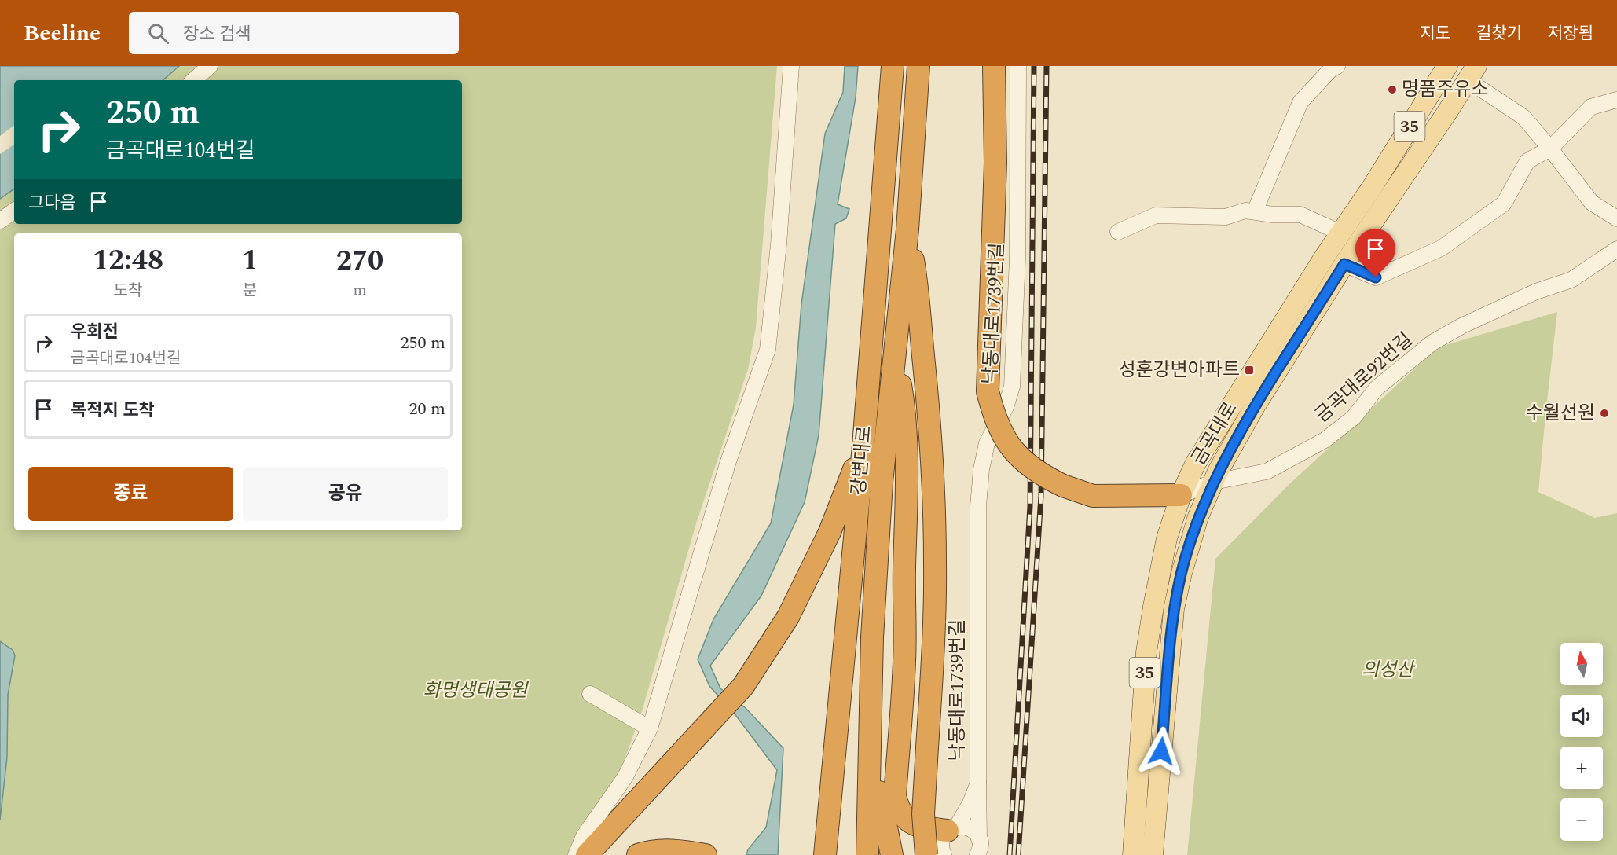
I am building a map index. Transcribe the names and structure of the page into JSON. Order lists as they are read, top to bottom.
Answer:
{
  "streets": {
    "highway": ["강변대로"],
    "main road": ["35", "금곡대로"],
    "street": ["낙동대로1739번길", "금곡대로92번길"]
  },
  "crossings": [
    ["금곡대로92번길", "금곡대로"]
  ],
  "parks": ["의성산", "화명생태공원"],
  "places": {
    "other": ["명품주유소", "수월선원"],
    "transit": ["성훈강변아파트"]
  },
  "north": "top",
  "page": {
    "header": "Beeline",
    "search": "장소 검색",
    "nav": ["지도", "길찾기", "저장됨"],
    "turn": ["250 m", "금곡대로104번길"],
    "then": "그다음",
    "eta": [
      "12:48",
      "도착",
      "1",
      "분",
      "270",
      "m"
    ],
    "list": [
      {
        "name": "우회전",
        "note": "금곡대로104번길",
        "value": "250 m"
      },
      {
        "name": "목적지 도착",
        "value": "20 m"
      }
    ],
    "buttons": ["종료", "공유"],
    "map_buttons": ["+", "−"]
  }
}
